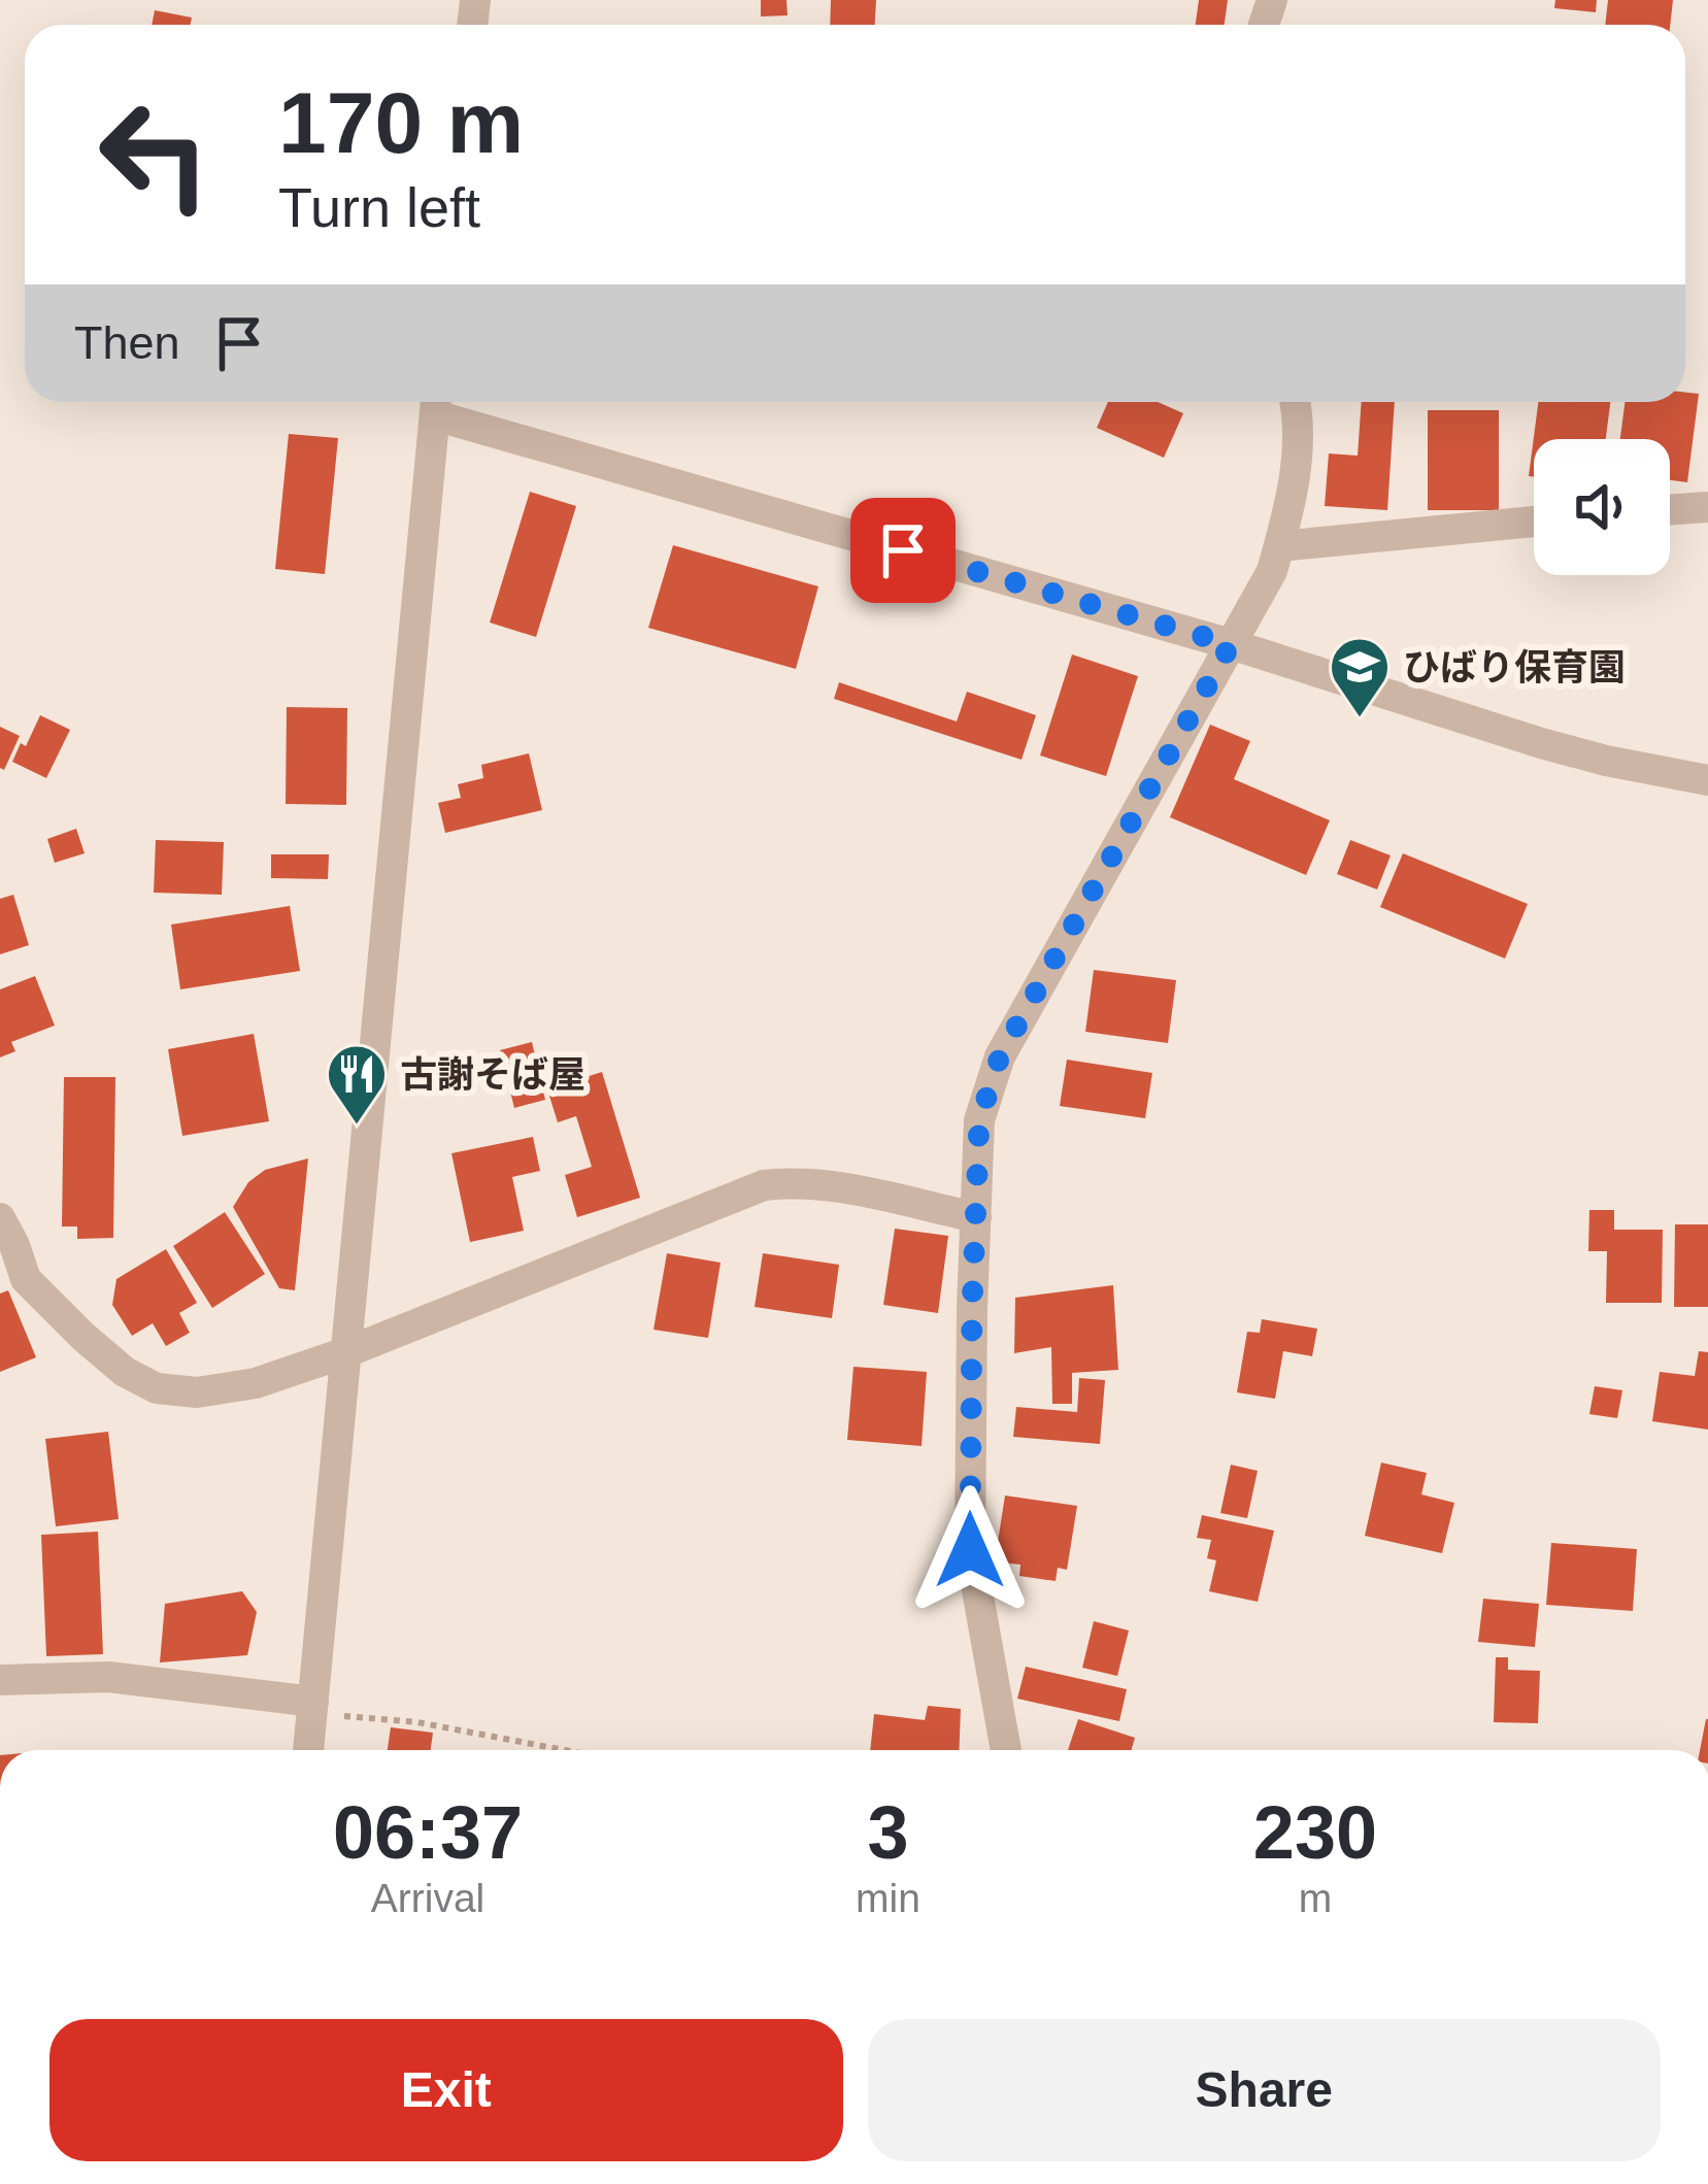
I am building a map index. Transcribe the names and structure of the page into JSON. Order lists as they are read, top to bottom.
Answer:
{
  "places": {
    "school or university": ["ひばり保育園"],
    "restaurant": ["古謝そば屋"]
  },
  "page": {
    "turn": ["170 m", "Turn left"],
    "then": "Then",
    "eta": [
      "06:37",
      "Arrival",
      "3",
      "min",
      "230",
      "m"
    ],
    "buttons": ["Exit", "Share"]
  }
}
